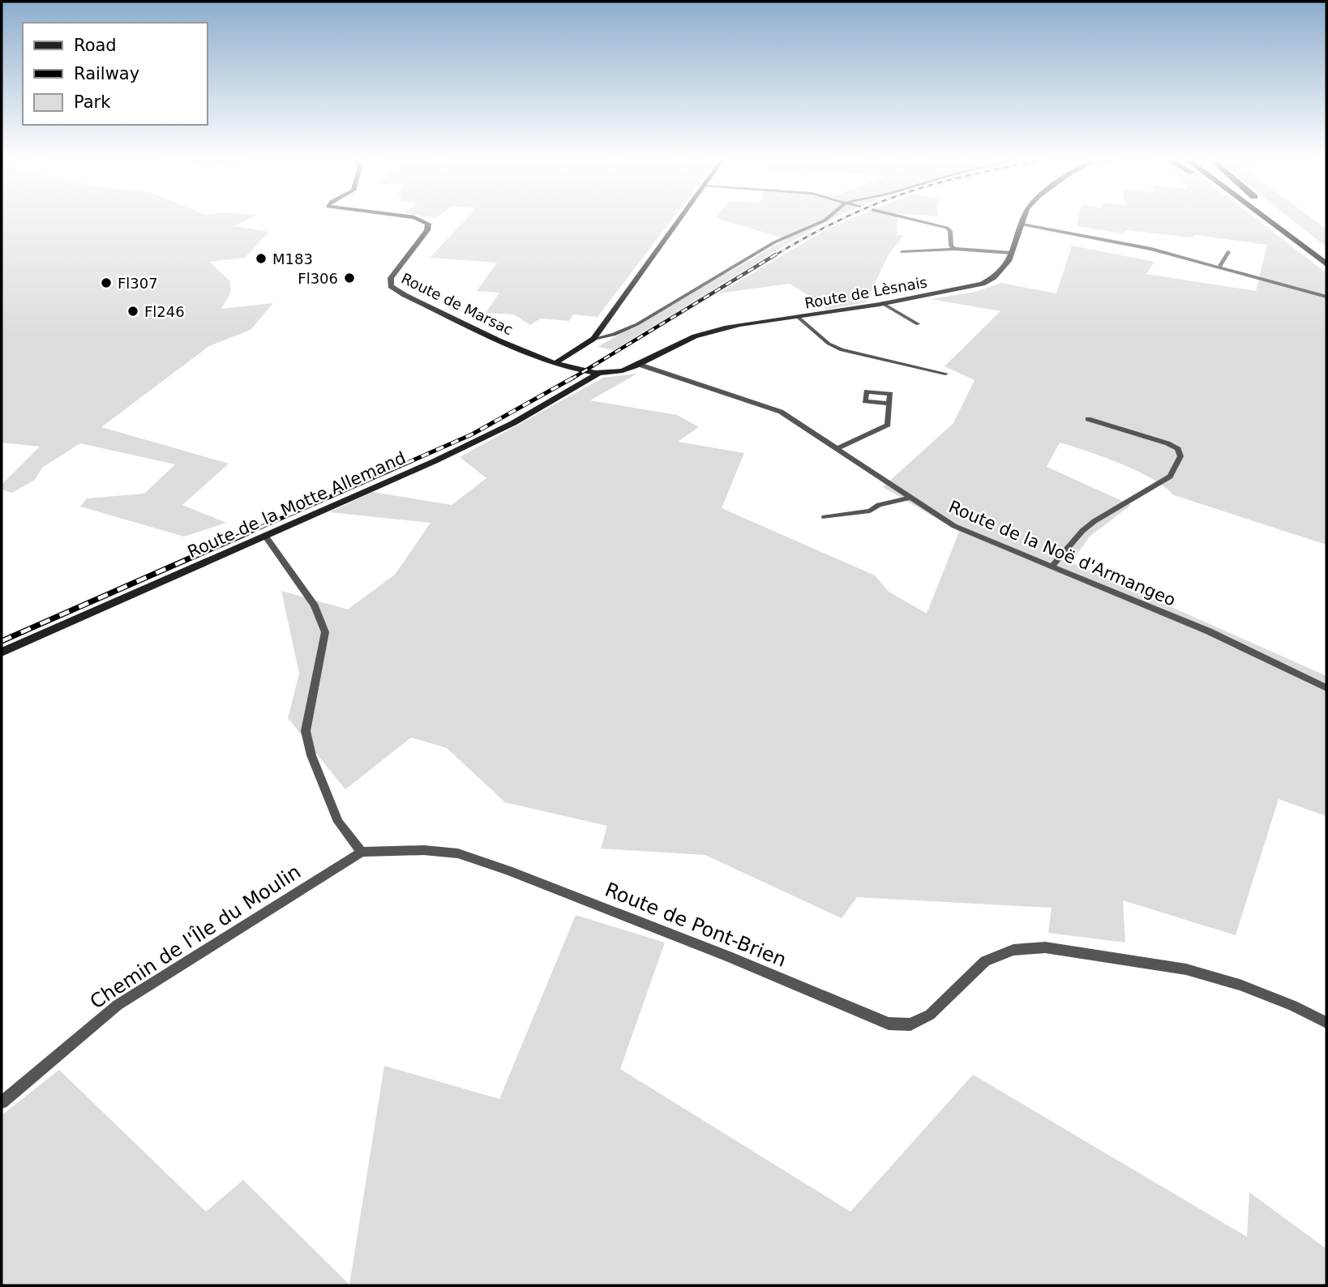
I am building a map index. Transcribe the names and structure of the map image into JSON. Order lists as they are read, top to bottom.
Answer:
{
  "streets": {
    "street": [
      "Route de Lèsnais",
      "Route de Marsac",
      "Route de la Motte Allemand",
      "Route de la Noë d'Armangeo",
      "Route de Pont-Brien",
      "Chemin de l'Île du Moulin"
    ]
  },
  "crossings": [
    ["Route de Lèsnais", "Route de Marsac"],
    ["Route de Lèsnais", "Route de la Motte Allemand"],
    ["Route de Lèsnais", "Route de la Noë d'Armangeo"],
    ["Route de Pont-Brien", "Chemin de l'Île du Moulin"]
  ],
  "places": [
    "M183",
    "Fl306",
    "Fl307",
    "Fl246"
  ],
  "legend": ["Road", "Railway", "Park"]
}
